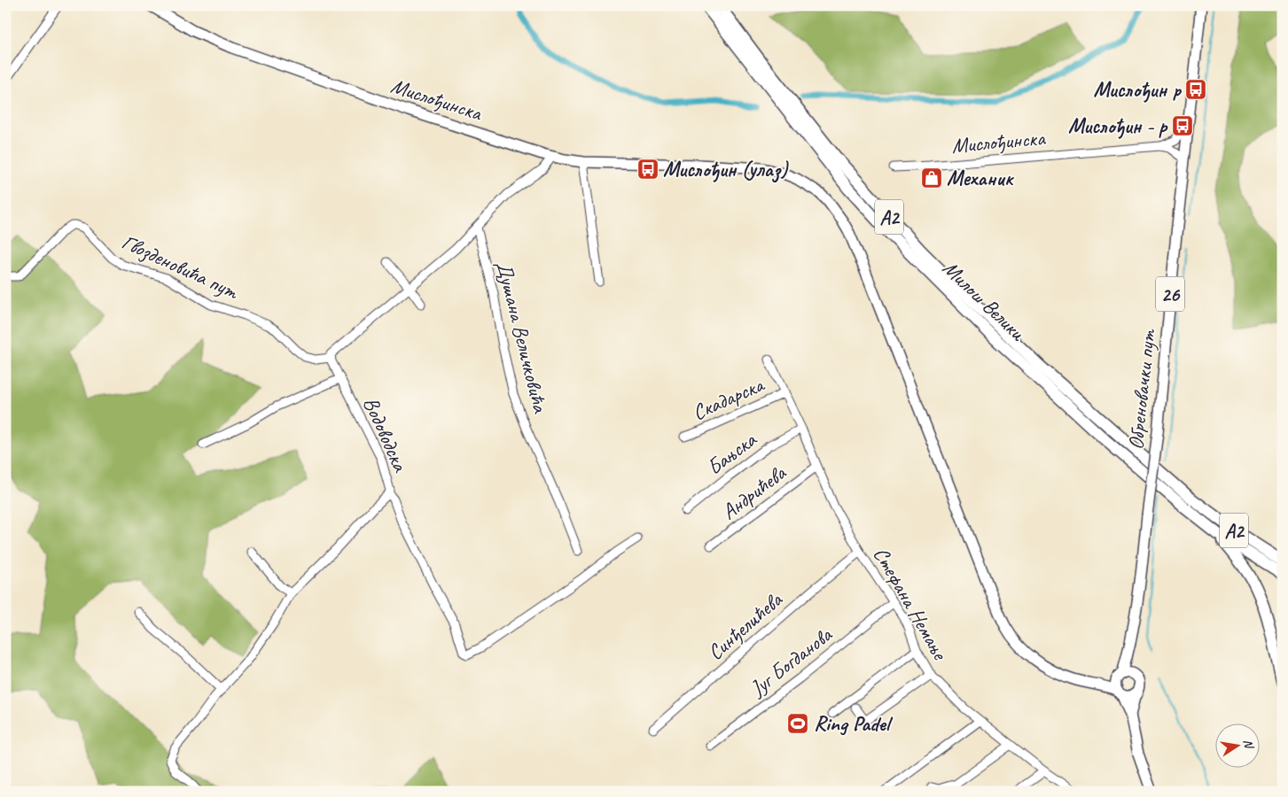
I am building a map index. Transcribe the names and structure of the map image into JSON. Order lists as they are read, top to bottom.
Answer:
{
  "streets": {
    "highway": ["A2", "Милош Велики"],
    "main road": ["Мислођинска", "26", "Обреновачки пут"],
    "street": [
      "Гвозденовића пут",
      "Душана Величковића",
      "Скадарска",
      "Водоводска",
      "Бањска",
      "Андрићева",
      "Стефана Немање",
      "Синђелићева",
      "Југ Богданова"
    ]
  },
  "crossings": [
    ["Мислођинска", "26"],
    ["Мислођинска", "Обреновачки пут"],
    ["Гвозденовића пут", "Водоводска"],
    ["26", "Обреновачки пут"],
    ["Скадарска", "Стефана Немање"],
    ["Бањска", "Стефана Немање"],
    ["Андрићева", "Стефана Немање"],
    ["Стефана Немање", "Синђелићева"],
    ["Стефана Немање", "Југ Богданова"]
  ],
  "places": {
    "bus stop": ["Мислођин р", "Мислођин - р", "Мислођин (улаз)"],
    "shop": ["Механик"],
    "sports": ["Ring Padel"]
  },
  "north": "right"
}
